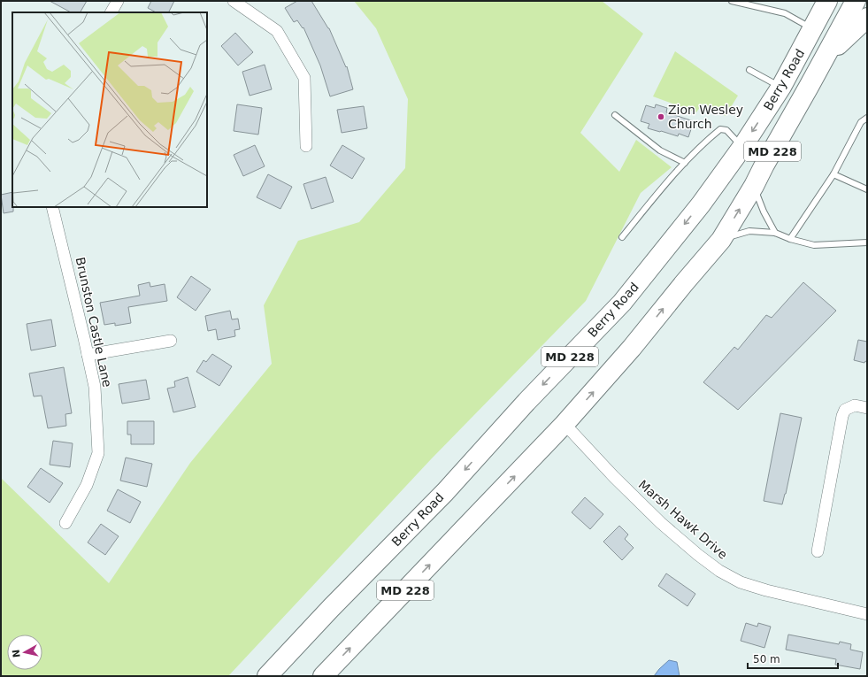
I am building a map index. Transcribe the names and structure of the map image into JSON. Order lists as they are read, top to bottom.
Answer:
{
  "streets": {
    "highway": ["Berry Road", "MD 228"],
    "street": ["Brunston Castle Lane", "Marsh Hawk Drive"]
  },
  "crossings": [
    ["Berry Road", "Marsh Hawk Drive"]
  ],
  "places": ["Zion Wesley Church"],
  "scale_bar": "50 m",
  "north": "left"
}
